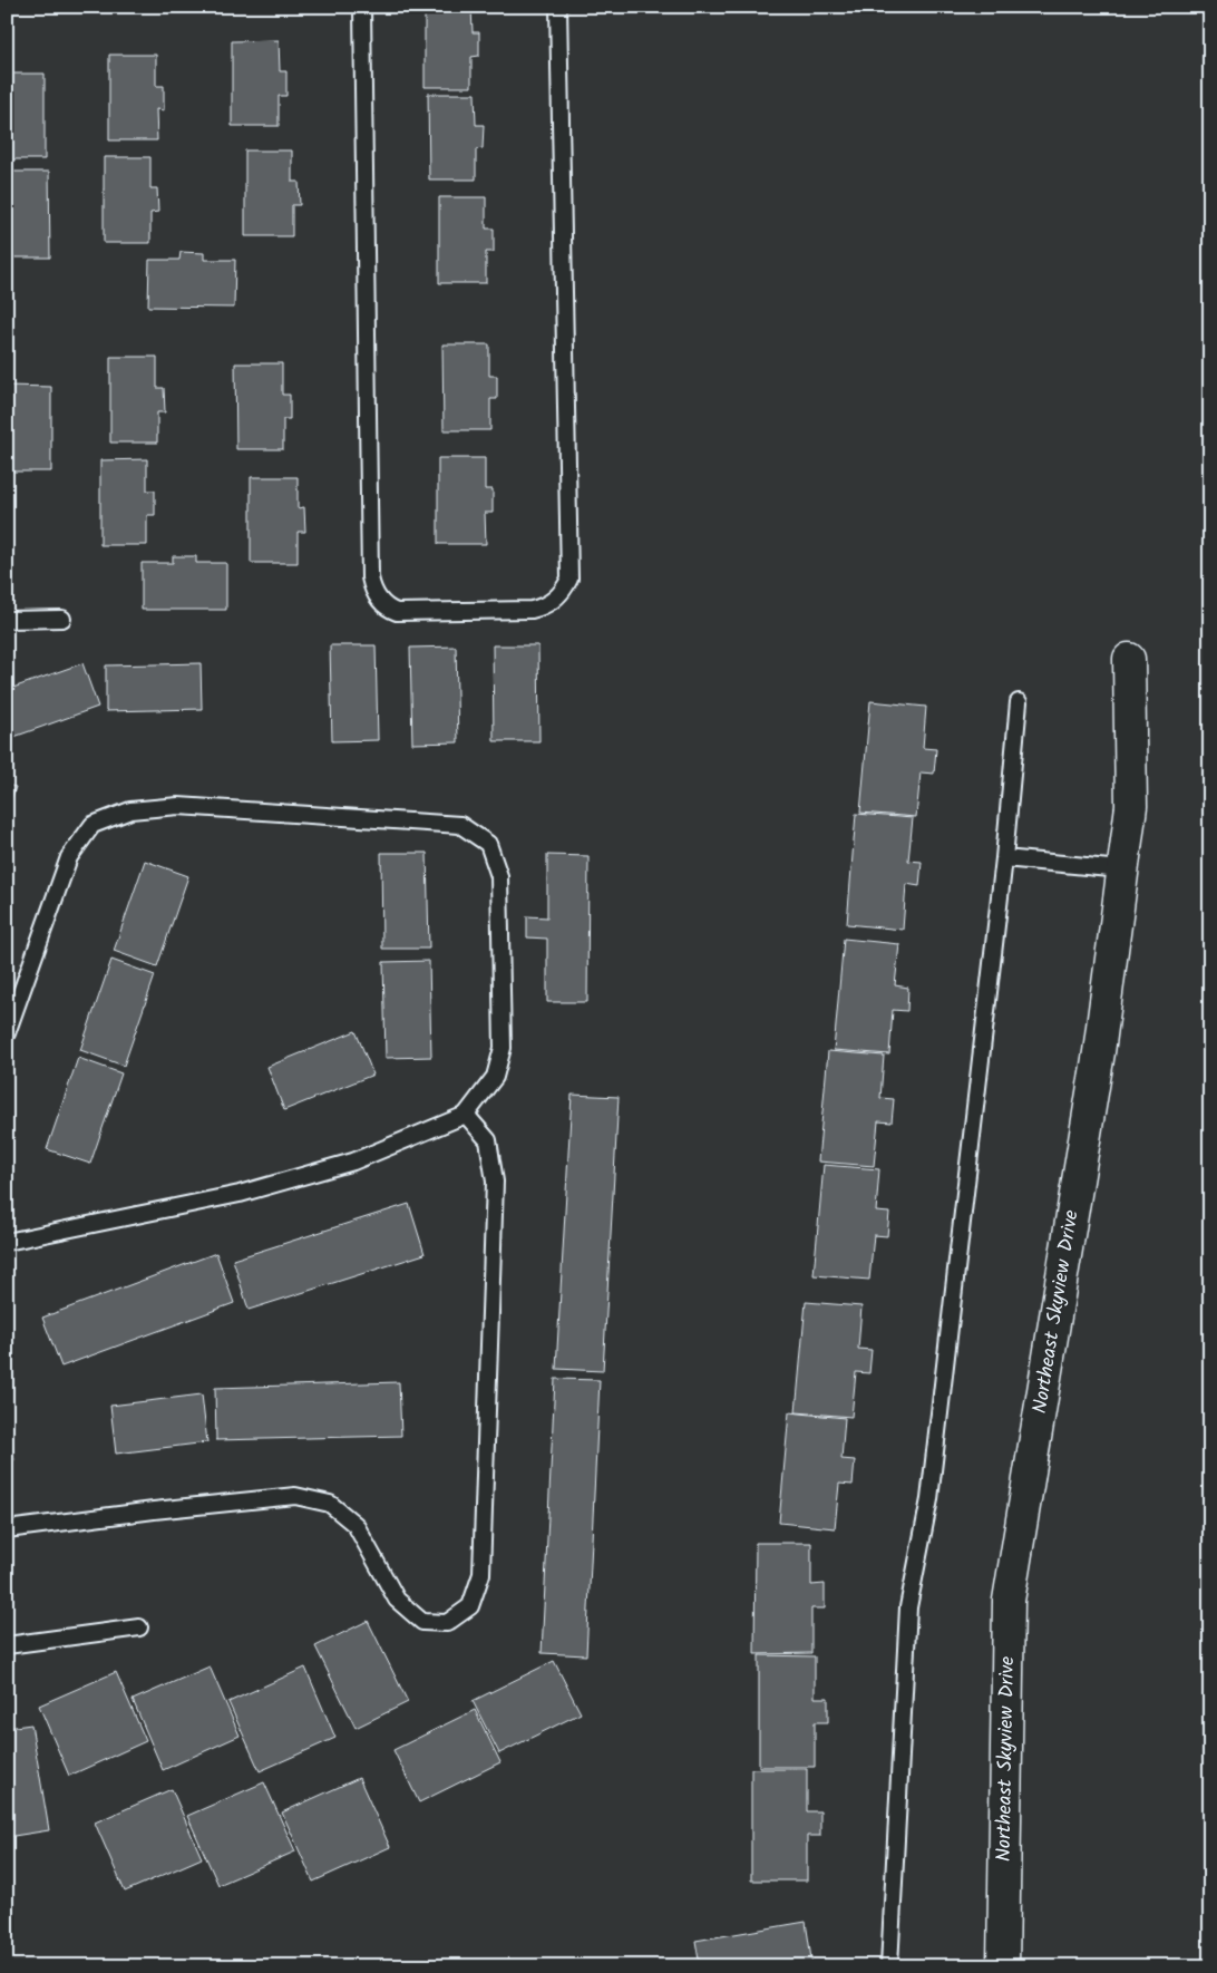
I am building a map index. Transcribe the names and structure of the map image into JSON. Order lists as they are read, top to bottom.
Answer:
{
  "streets": {
    "street": ["Northeast Skyview Drive"]
  }
}
